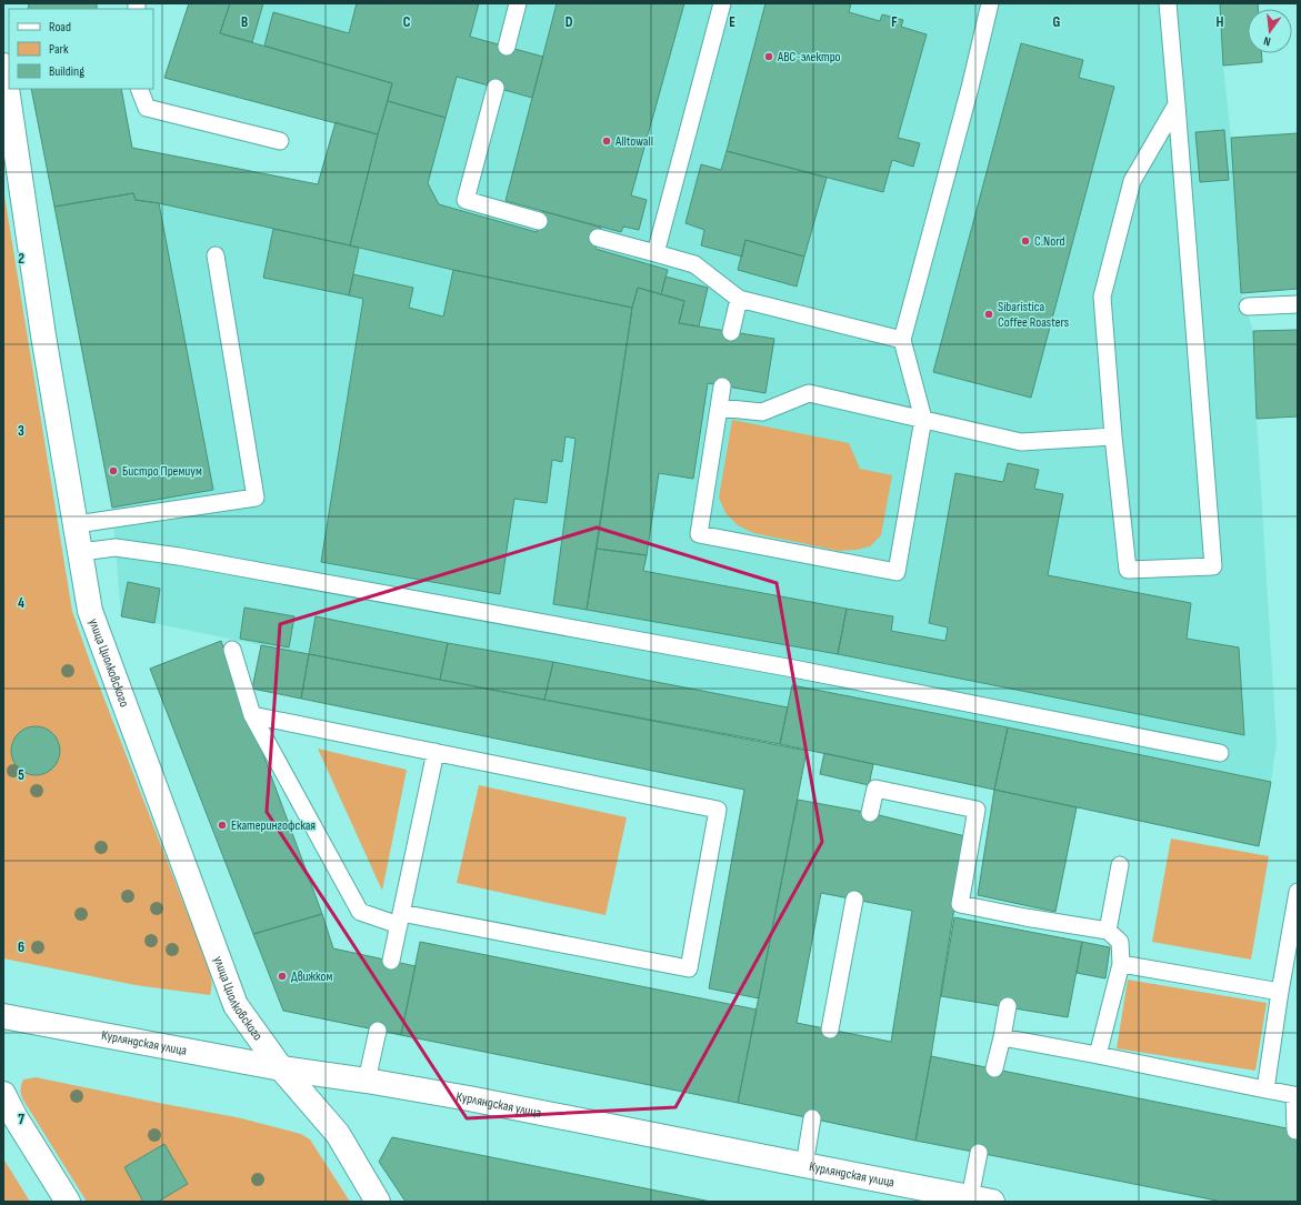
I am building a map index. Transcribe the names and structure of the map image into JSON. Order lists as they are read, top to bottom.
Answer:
{
  "streets": {
    "street": ["улица Циолковского", "Курляндская улица"]
  },
  "crossings": [
    ["улица Циолковского", "Курляндская улица"]
  ],
  "places": [
    "АВС-электро",
    "Alltowall",
    "C.Nord",
    "Sibaristica Coffee Roasters",
    "Бистро Премиум",
    "Екатерингофская",
    "Движком"
  ],
  "legend": ["Road", "Park", "Building"],
  "north": "bottom",
  "grid": {
    "columns": [
      "B",
      "C",
      "D",
      "E",
      "F",
      "G",
      "H"
    ],
    "rows": [
      "2",
      "3",
      "4",
      "5",
      "6",
      "7"
    ]
  }
}
